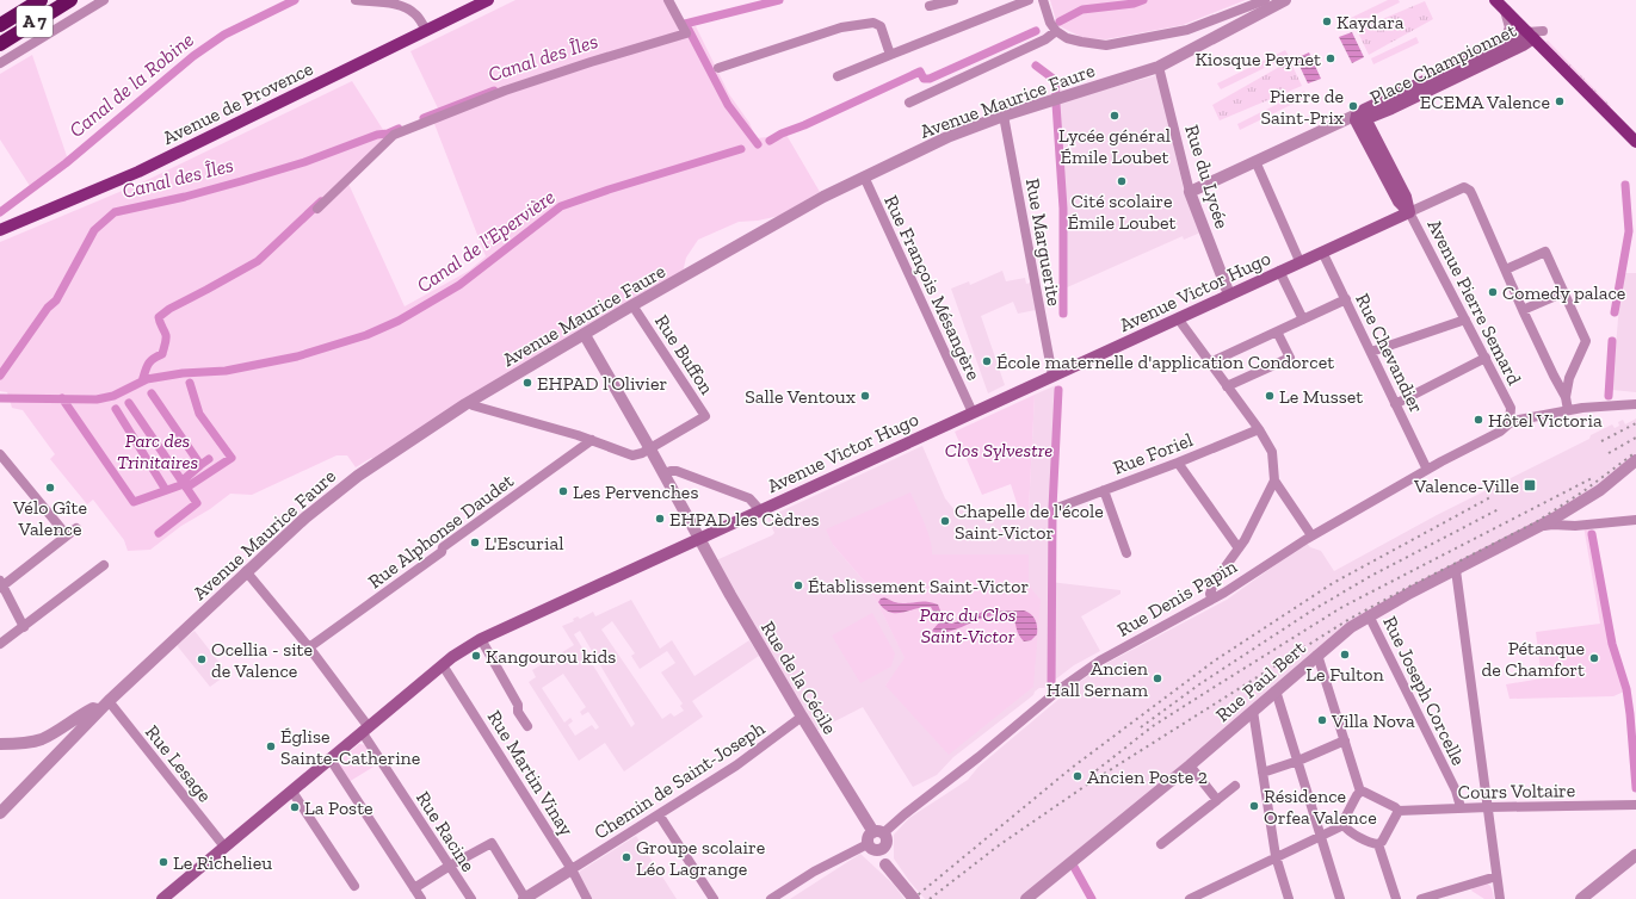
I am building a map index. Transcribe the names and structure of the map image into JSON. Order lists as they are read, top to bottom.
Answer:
{
  "streets": {
    "highway": ["A 7"],
    "main road": ["Place Championnet", "Avenue de Provence", "Avenue Victor Hugo"],
    "street": [
      "Avenue Maurice Faure",
      "Rue du Lycée",
      "Rue Marguerite",
      "Rue François Mésangère",
      "Avenue Pierre Semard",
      "Rue Chevandier",
      "Rue Buffon",
      "Rue Foriel",
      "Rue Alphonse Daudet",
      "Rue Denis Papin",
      "Rue de la Cécile",
      "Rue Paul Bert",
      "Rue Joseph Corcelle",
      "Rue Lesage",
      "Rue Martin Vinay",
      "Chemin de Saint-Joseph",
      "Cours Voltaire",
      "Rue Racine"
    ]
  },
  "crossings": [
    ["Avenue Maurice Faure", "Rue du Lycée"],
    ["Avenue Maurice Faure", "Rue Marguerite"],
    ["Avenue Maurice Faure", "Rue François Mésangère"],
    ["Avenue Maurice Faure", "Rue Buffon"],
    ["Avenue Maurice Faure", "Rue de la Cécile"],
    ["Avenue Maurice Faure", "Rue Lesage"],
    ["Avenue Maurice Faure", "Rue Racine"],
    ["Rue du Lycée", "Avenue Victor Hugo"],
    ["Rue Marguerite", "Avenue Victor Hugo"],
    ["Rue François Mésangère", "Avenue Victor Hugo"],
    ["Avenue Victor Hugo", "Avenue Pierre Semard"],
    ["Avenue Victor Hugo", "Rue Chevandier"],
    ["Avenue Victor Hugo", "Rue de la Cécile"],
    ["Avenue Victor Hugo", "Rue Lesage"],
    ["Avenue Victor Hugo", "Rue Martin Vinay"],
    ["Avenue Victor Hugo", "Rue Racine"],
    ["Rue Chevandier", "Rue Denis Papin"],
    ["Rue Buffon", "Rue de la Cécile"],
    ["Rue Alphonse Daudet", "Rue Racine"],
    ["Rue Denis Papin", "Rue de la Cécile"],
    ["Rue de la Cécile", "Chemin de Saint-Joseph"],
    ["Rue Paul Bert", "Rue Joseph Corcelle"],
    ["Rue Joseph Corcelle", "Cours Voltaire"],
    ["Rue Martin Vinay", "Chemin de Saint-Joseph"]
  ],
  "water": ["Canal des Îles", "Canal de la Robine", "Canal de l'Epervière"],
  "parks": ["Parc des Trinitaires", "Clos Sylvestre", "Parc du Clos Saint-Victor"],
  "places": {
    "other": [
      "Kaydara",
      "Kiosque Peynet",
      "ECEMA Valence",
      "Pierre de Saint-Prix",
      "Lycée général Émile Loubet",
      "Cité scolaire Émile Loubet",
      "Comedy palace",
      "École maternelle d'application Condorcet",
      "EHPAD l'Olivier",
      "Salle Ventoux",
      "Le Musset",
      "Hôtel Victoria",
      "Vélo Gîte Valence",
      "Les Pervenches",
      "EHPAD les Cèdres",
      "Chapelle de l'école Saint-Victor",
      "L'Escurial",
      "Établissement Saint-Victor",
      "Le Fulton",
      "Kangourou kids",
      "Pétanque de Chamfort",
      "Ocellia - site de Valence",
      "Ancien Hall Sernam",
      "Villa Nova",
      "Église Sainte-Catherine",
      "Ancien Poste 2",
      "Résidence Orfea Valence",
      "La Poste",
      "Groupe scolaire Léo Lagrange",
      "Le Richelieu"
    ],
    "transit": ["Valence-Ville"]
  }
}
